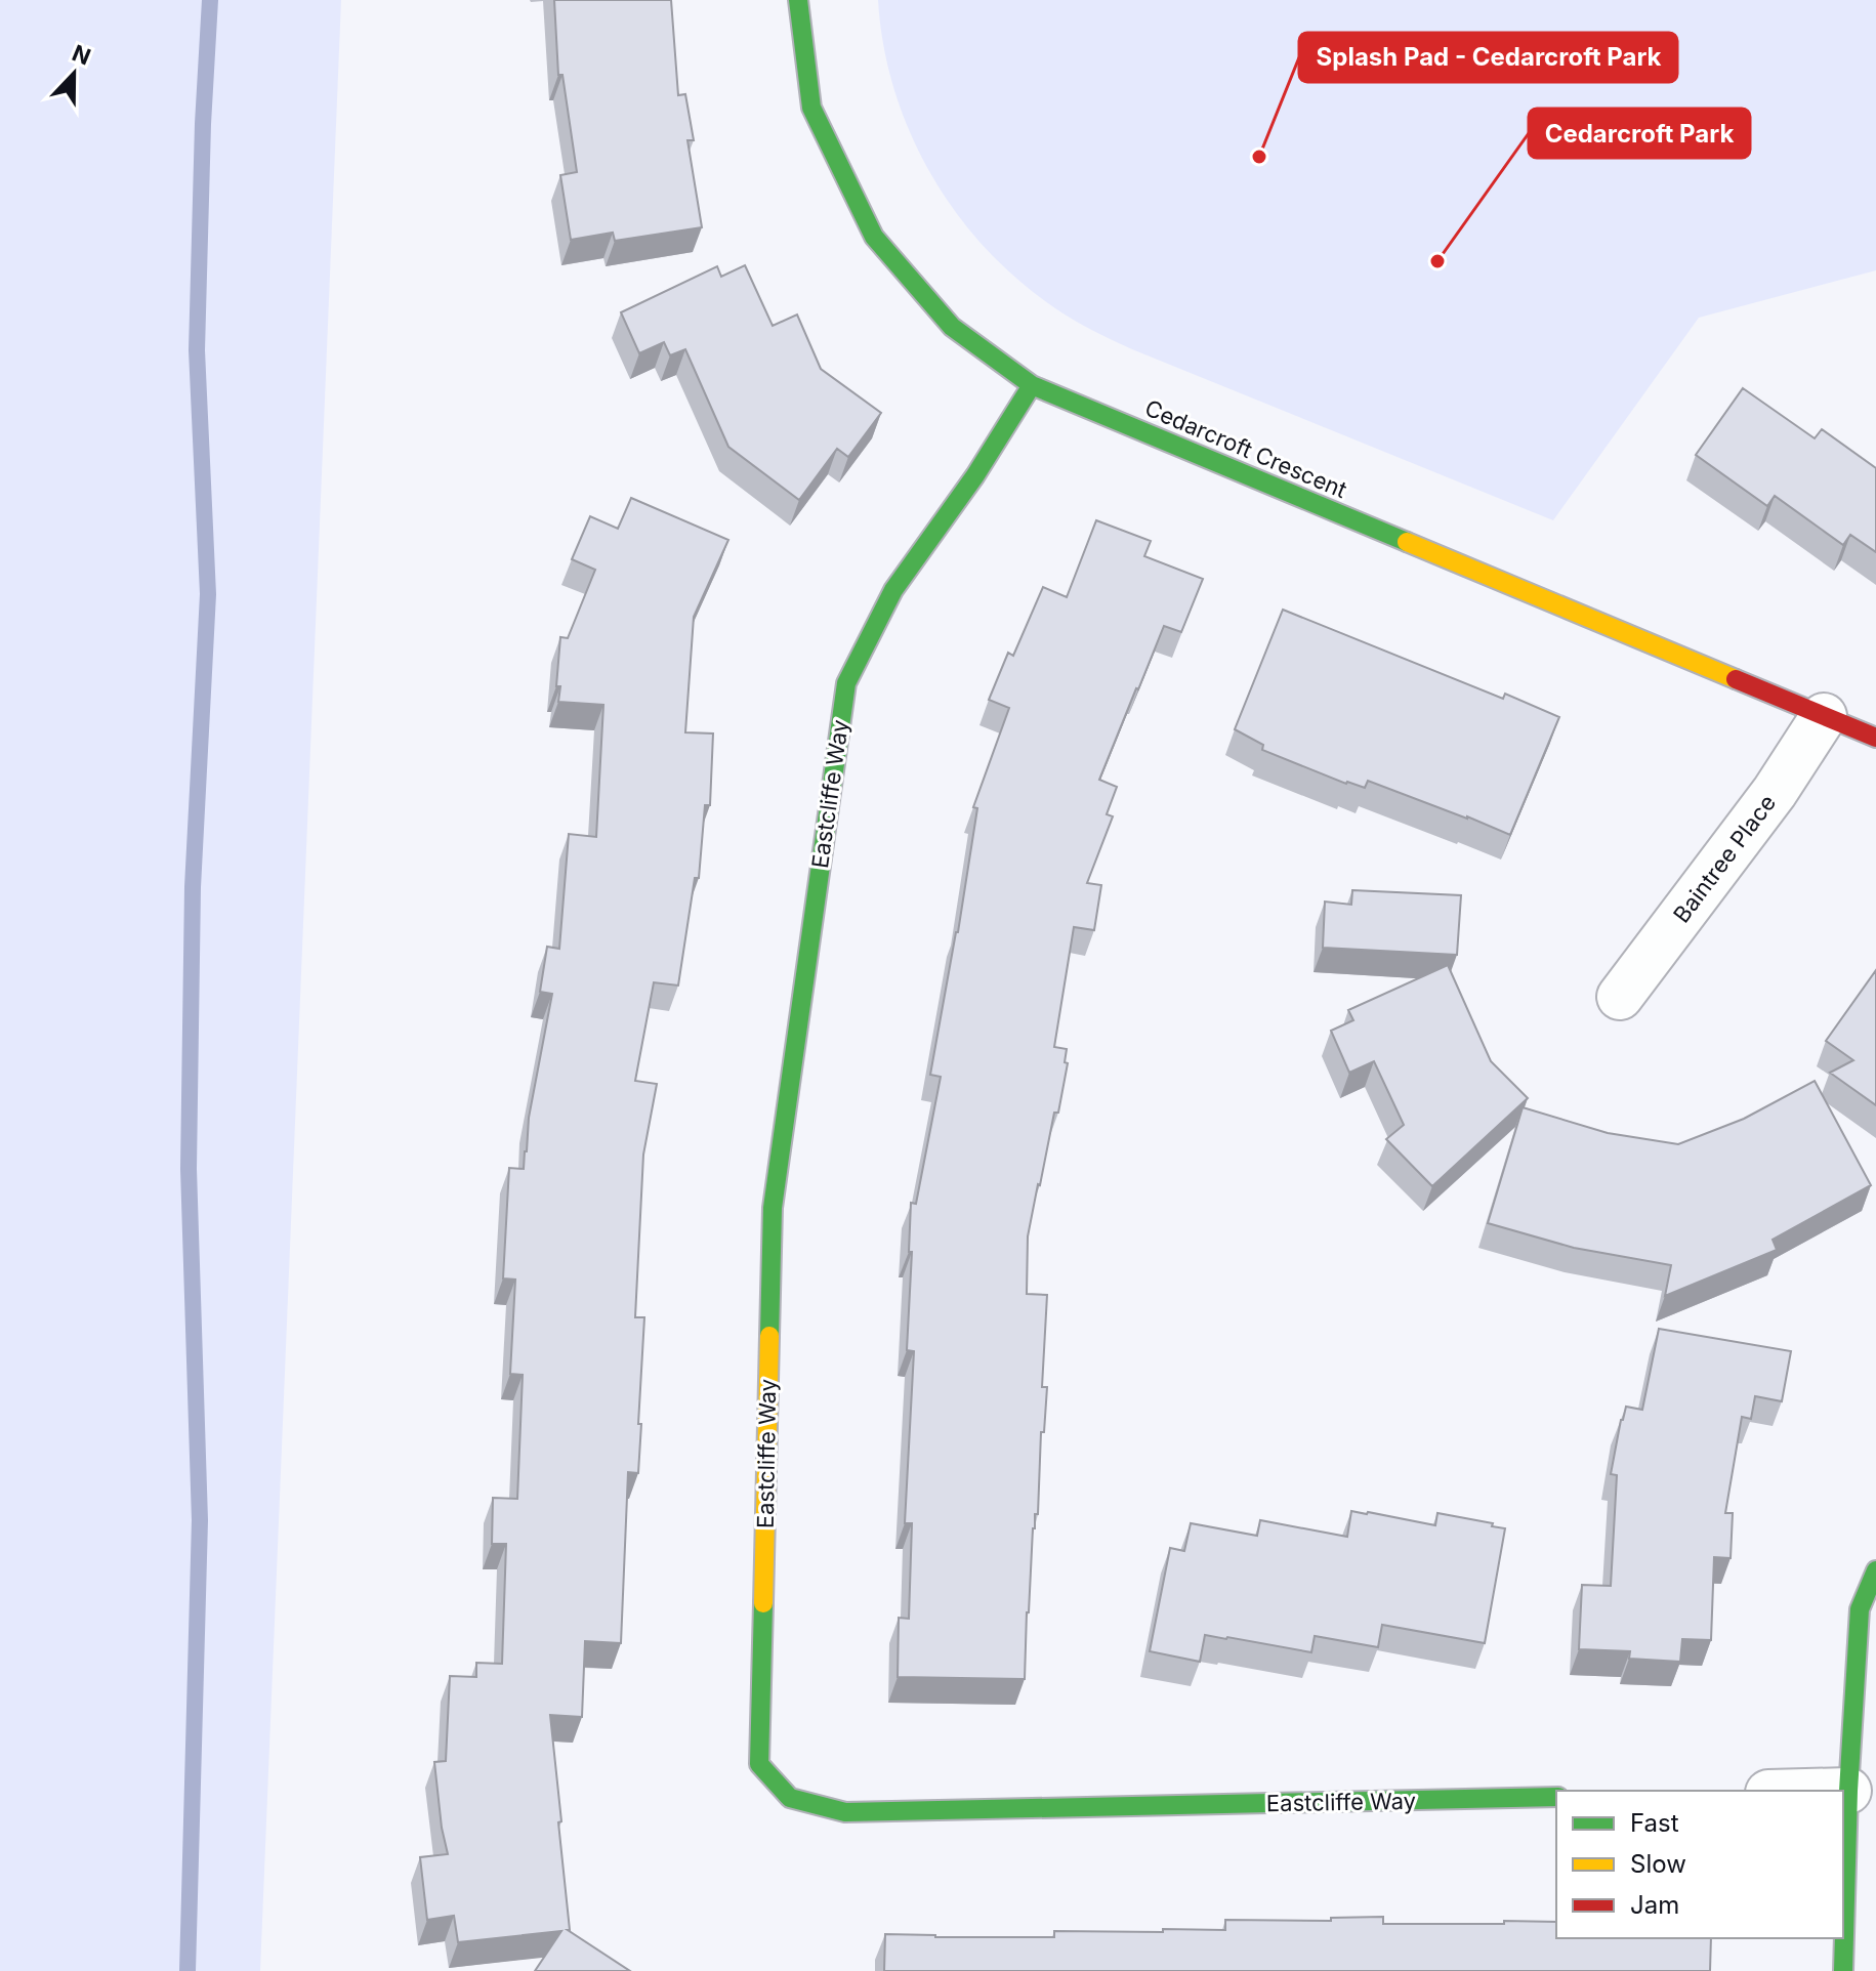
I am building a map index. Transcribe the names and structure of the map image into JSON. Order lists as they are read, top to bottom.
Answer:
{
  "streets": {
    "street": ["Cedarcroft Crescent", "Eastcliffe Way", "Baintree Place"]
  },
  "crossings": [
    ["Cedarcroft Crescent", "Eastcliffe Way"],
    ["Cedarcroft Crescent", "Baintree Place"]
  ],
  "places": ["Splash Pad - Cedarcroft Park", "Cedarcroft Park"],
  "legend": ["Fast", "Slow", "Jam"],
  "north": "top"
}
